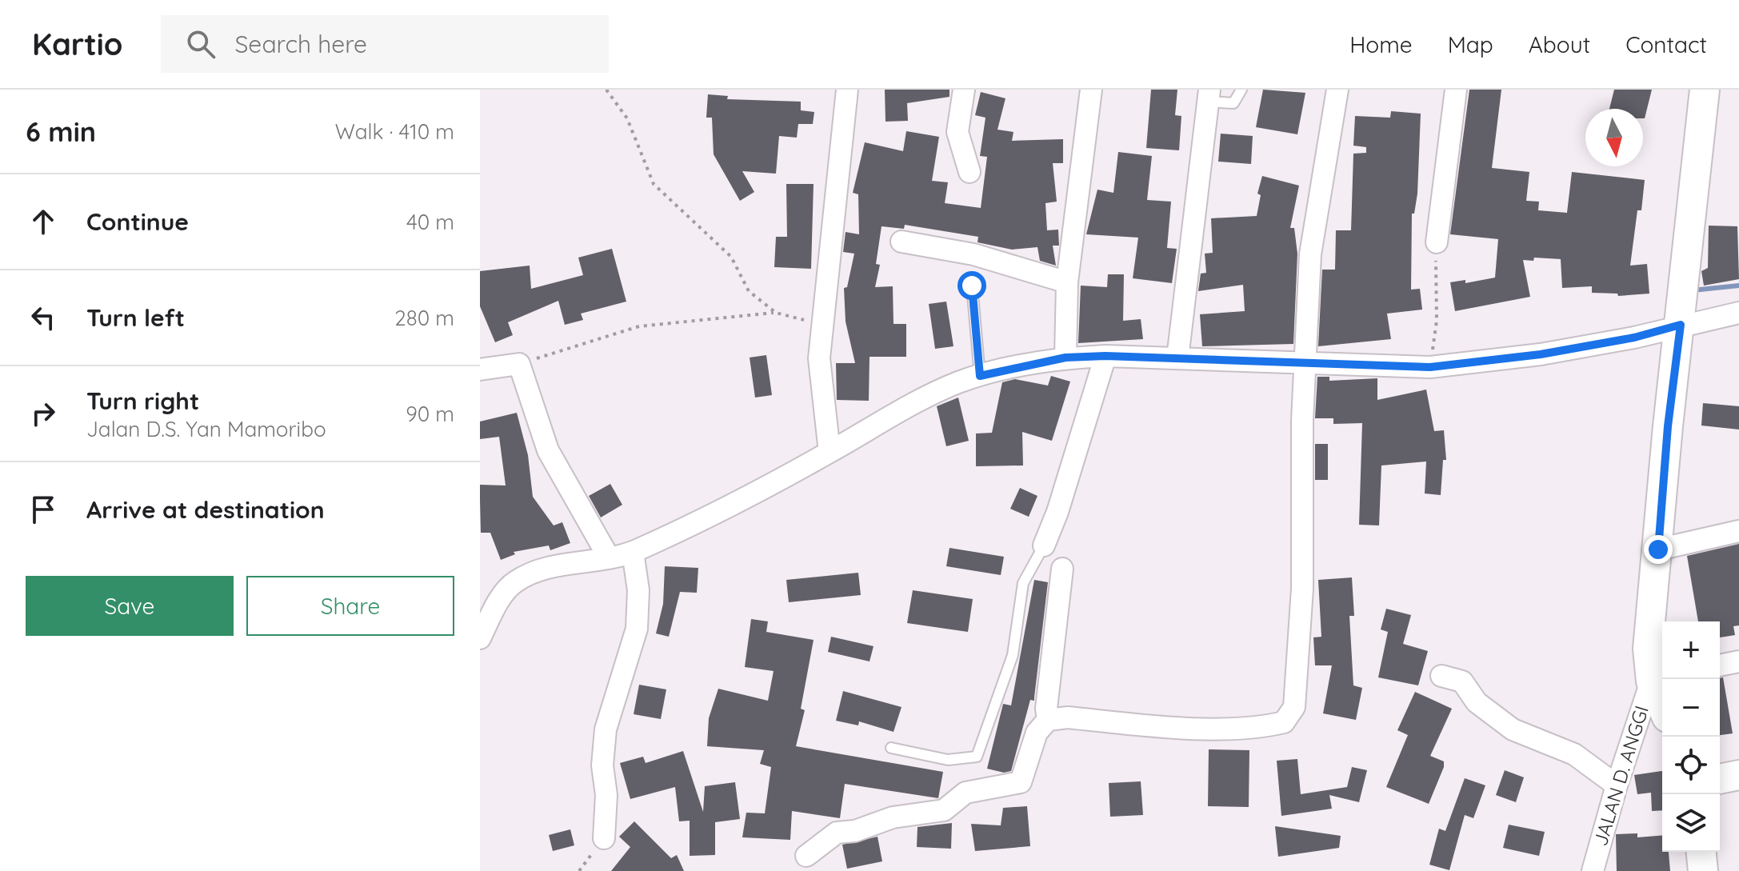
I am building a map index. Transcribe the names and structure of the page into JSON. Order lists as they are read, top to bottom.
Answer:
{
  "streets": {
    "street": ["JALAN D. ANGGI"]
  },
  "north": "bottom",
  "page": {
    "header": "Kartio",
    "search": "Search here",
    "nav": [
      "Home",
      "Map",
      "About",
      "Contact"
    ],
    "heading": ["6 min", "Walk · 410 m"],
    "list": [
      ["Continue", "40 m"],
      ["Turn left", "280 m"],
      ["Turn right", "Jalan D.S. Yan Mamoribo", "90 m"],
      "Arrive at destination"
    ],
    "buttons": ["Save", "Share"],
    "map_buttons": ["+", "−"]
  }
}
